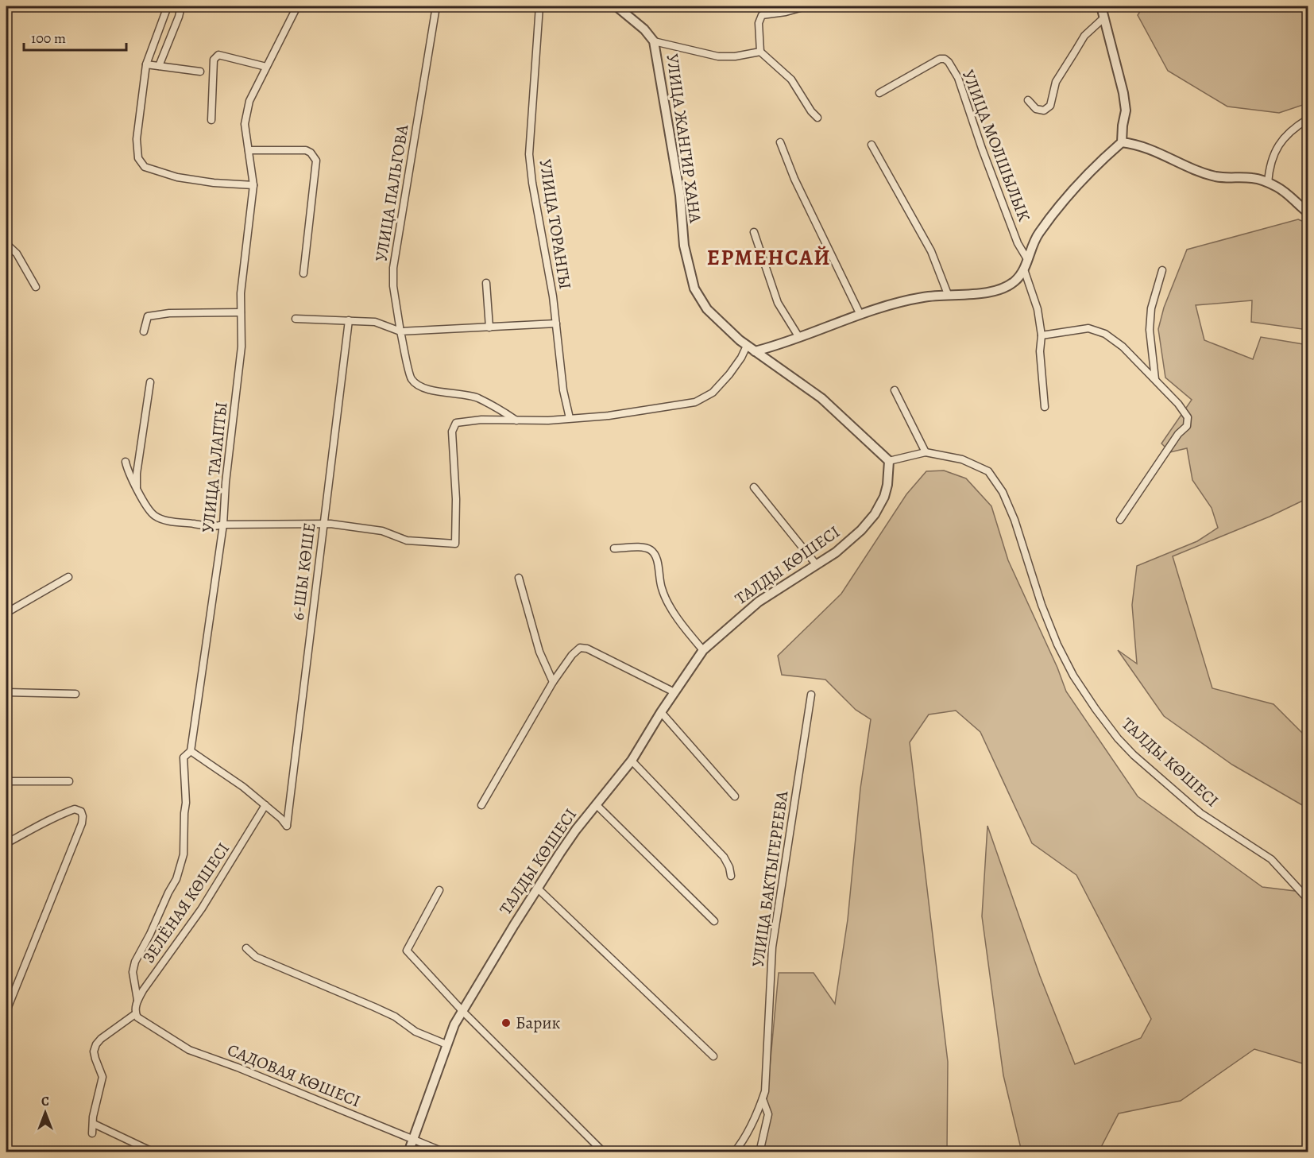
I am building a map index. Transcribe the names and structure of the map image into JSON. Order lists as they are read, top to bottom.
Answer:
{
  "streets": {
    "street": [
      "УЛИЦА ЖАНГИР ХАНА",
      "УЛИЦА МОЛШЫЛЫК",
      "УЛИЦА ПАЛЬГОВА",
      "УЛИЦА ТОРАНГЫ",
      "УЛИЦА ТАЛАПТЫ",
      "ТАЛДЫ КӨШЕСІ",
      "6-ШЫ КӨШЕ",
      "УЛИЦА БАКТЫГЕРЕЕВА",
      "ЗЕЛЁНАЯ КӨШЕСІ",
      "САДОВАЯ КӨШЕСІ"
    ]
  },
  "crossings": [
    ["УЛИЦА ЖАНГИР ХАНА", "ТАЛДЫ КӨШЕСІ"],
    ["УЛИЦА ТАЛАПТЫ", "ЗЕЛЁНАЯ КӨШЕСІ"],
    ["ТАЛДЫ КӨШЕСІ", "САДОВАЯ КӨШЕСІ"],
    ["6-ШЫ КӨШЕ", "ЗЕЛЁНАЯ КӨШЕСІ"],
    ["ЗЕЛЁНАЯ КӨШЕСІ", "САДОВАЯ КӨШЕСІ"]
  ],
  "districts": ["ЕРМЕНСАЙ"],
  "places": ["Барик"],
  "scale_bar": "100 m",
  "north": "top"
}
